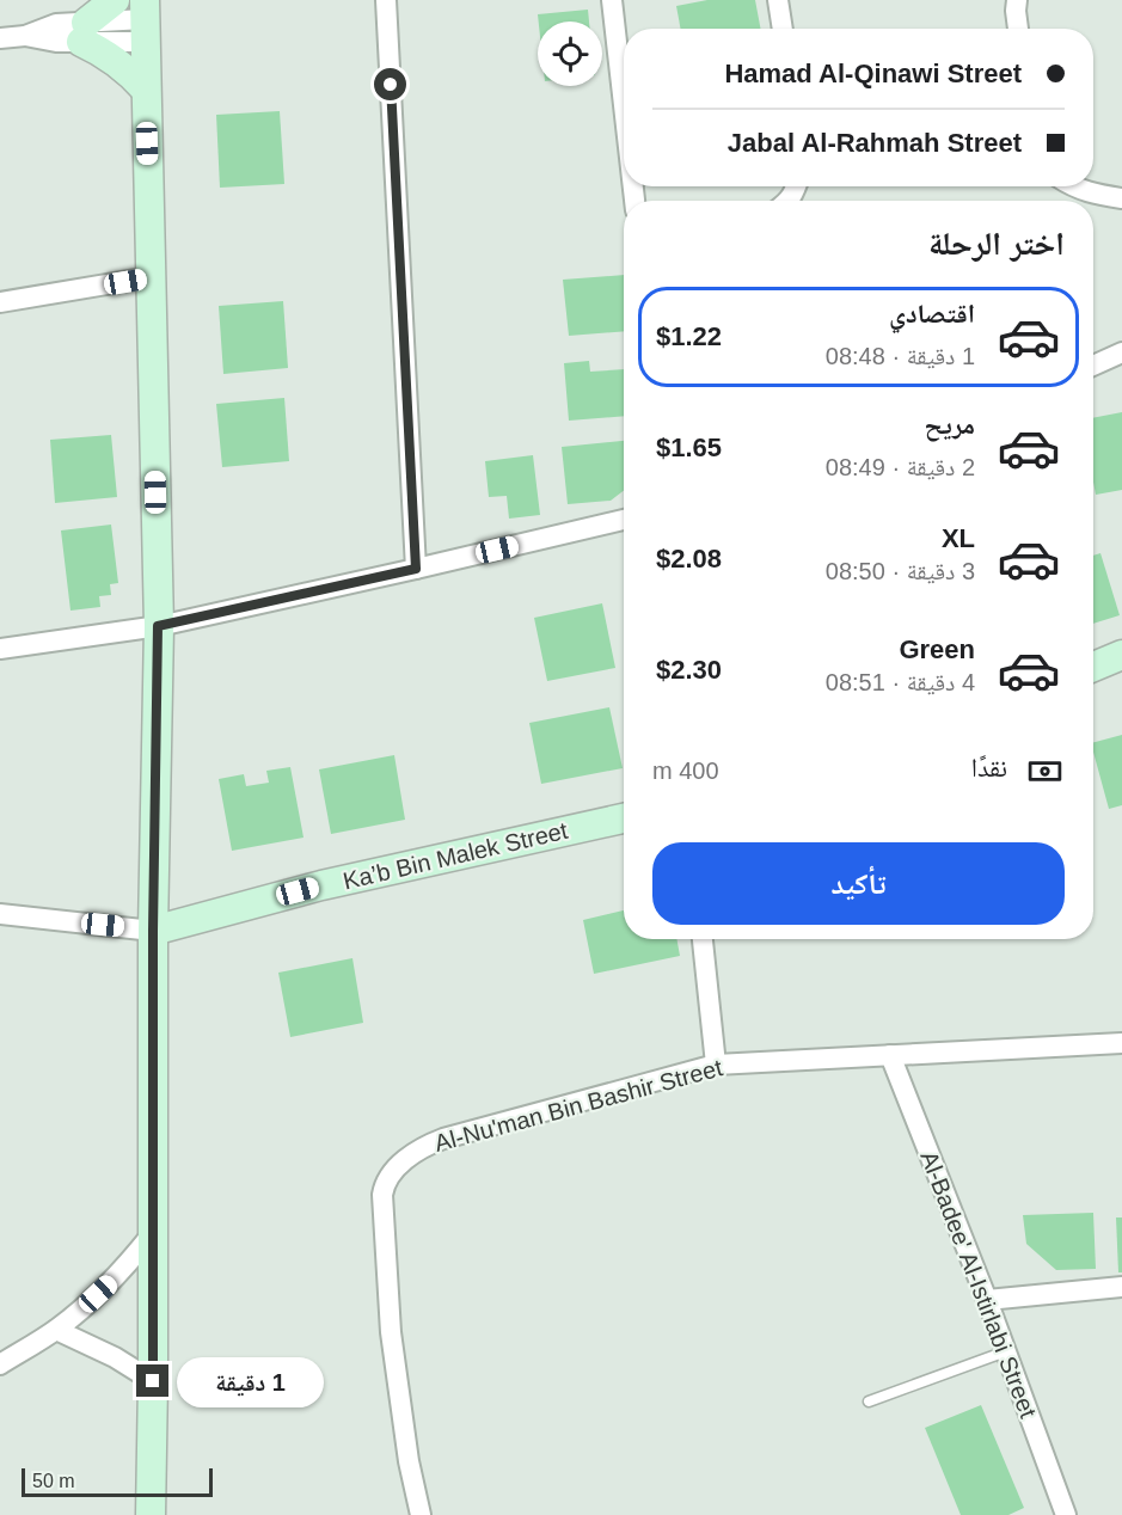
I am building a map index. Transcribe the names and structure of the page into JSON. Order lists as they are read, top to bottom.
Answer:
{
  "streets": {
    "street": ["Ka’b Bin Malek Street", "Al-Nu'man Bin Bashir Street", "Al-Badee' Al-Istirlabi Street"]
  },
  "crossings": [
    ["Al-Nu'man Bin Bashir Street", "Al-Badee' Al-Istirlabi Street"]
  ],
  "scale_bar": "50 m",
  "page": {
    "banner": ["Hamad Al-Qinawi Street", "Jabal Al-Rahmah Street"],
    "heading": "اختر الرحلة",
    "list": [
      {
        "name": "اقتصادي",
        "note": "1 دقيقة · 08:48",
        "value": "$1.22"
      },
      {
        "name": "مريح",
        "note": "2 دقيقة · 08:49",
        "value": "$1.65"
      },
      {
        "name": "XL",
        "note": "3 دقيقة · 08:50",
        "value": "$2.08"
      },
      {
        "name": "Green",
        "note": "4 دقيقة · 08:51",
        "value": "$2.30"
      }
    ],
    "pay": ["نقدًا", "400 m"],
    "buttons": "تأكيد",
    "bubble": "1 دقيقة",
    "scale": "50 m"
  }
}
